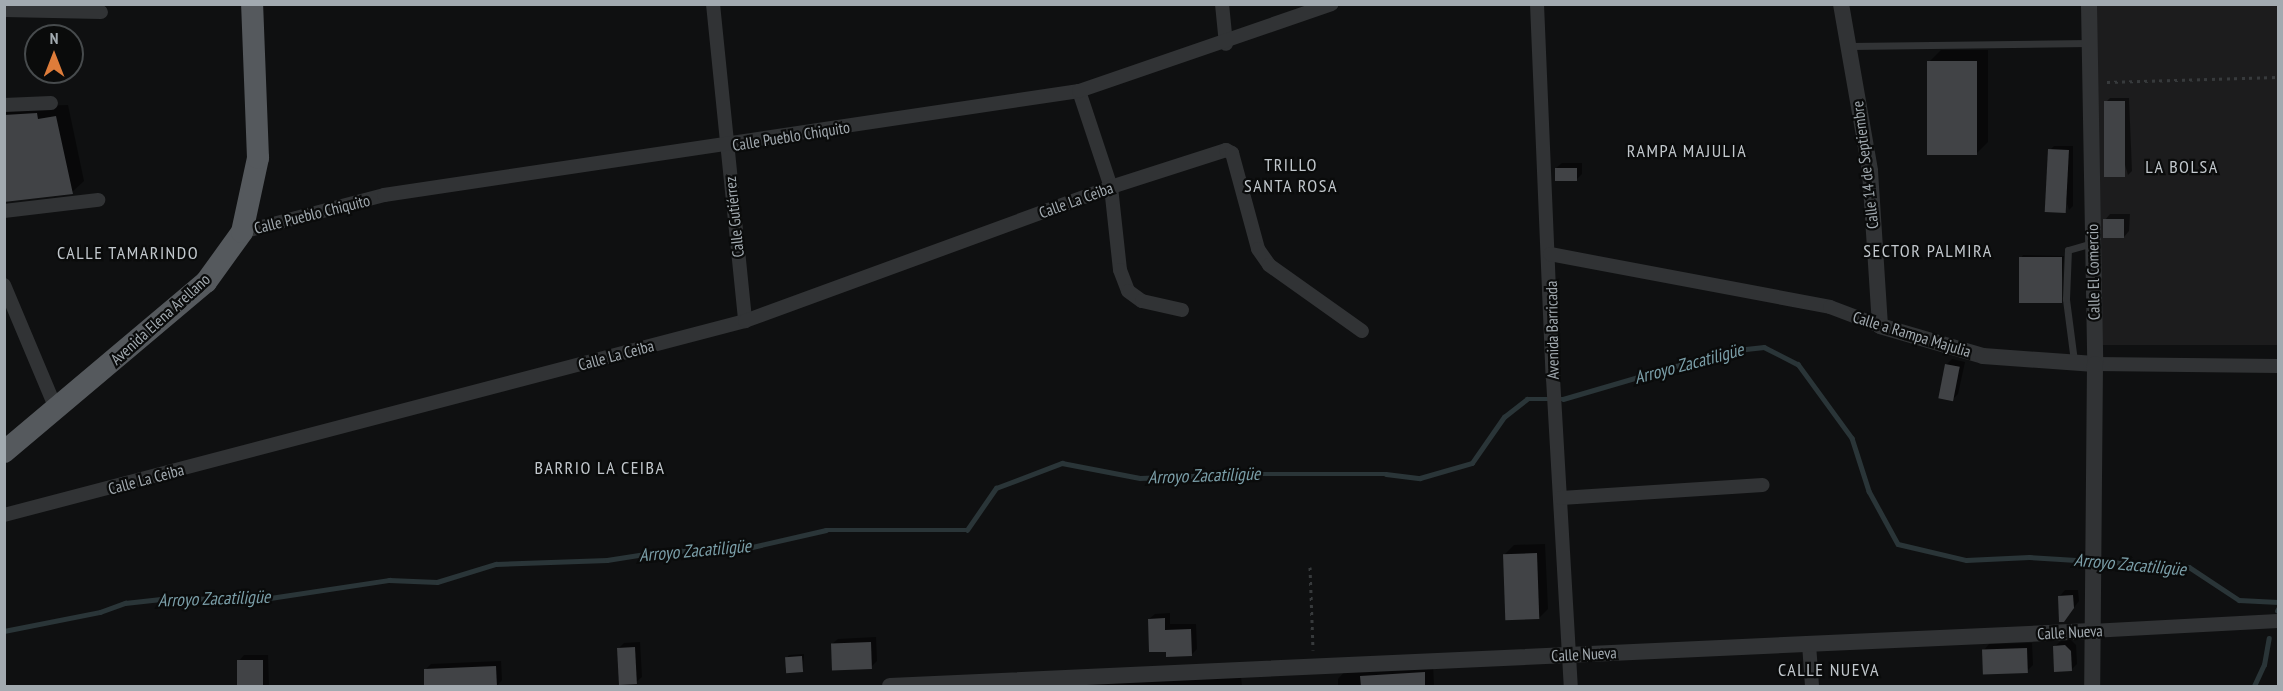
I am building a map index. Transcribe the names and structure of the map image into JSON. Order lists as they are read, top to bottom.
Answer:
{
  "streets": {
    "highway": ["Avenida Elena Arellano"],
    "street": [
      "Calle Pueblo Chiquito",
      "Calle 14 de Septiembre",
      "Calle La Ceiba",
      "Calle Gutiérrez",
      "Calle El Comercio",
      "Avenida Barricada",
      "Calle a Rampa Majulia",
      "Calle Nueva"
    ]
  },
  "crossings": [
    ["Calle Pueblo Chiquito", "Calle Gutiérrez"],
    ["Calle Pueblo Chiquito", "Avenida Elena Arellano"],
    ["Calle 14 de Septiembre", "Calle a Rampa Majulia"],
    ["Calle La Ceiba", "Calle Gutiérrez"],
    ["Calle El Comercio", "Calle a Rampa Majulia"],
    ["Calle El Comercio", "Calle Nueva"],
    ["Avenida Barricada", "Calle a Rampa Majulia"],
    ["Avenida Barricada", "Calle Nueva"]
  ],
  "districts": [
    "RAMPA MAJULIA",
    "TRILLO SANTA ROSA",
    "LA BOLSA",
    "SECTOR PALMIRA",
    "CALLE TAMARINDO",
    "BARRIO LA CEIBA",
    "CALLE NUEVA"
  ],
  "water": ["Arroyo Zacatiligüe"],
  "north": "top"
}
